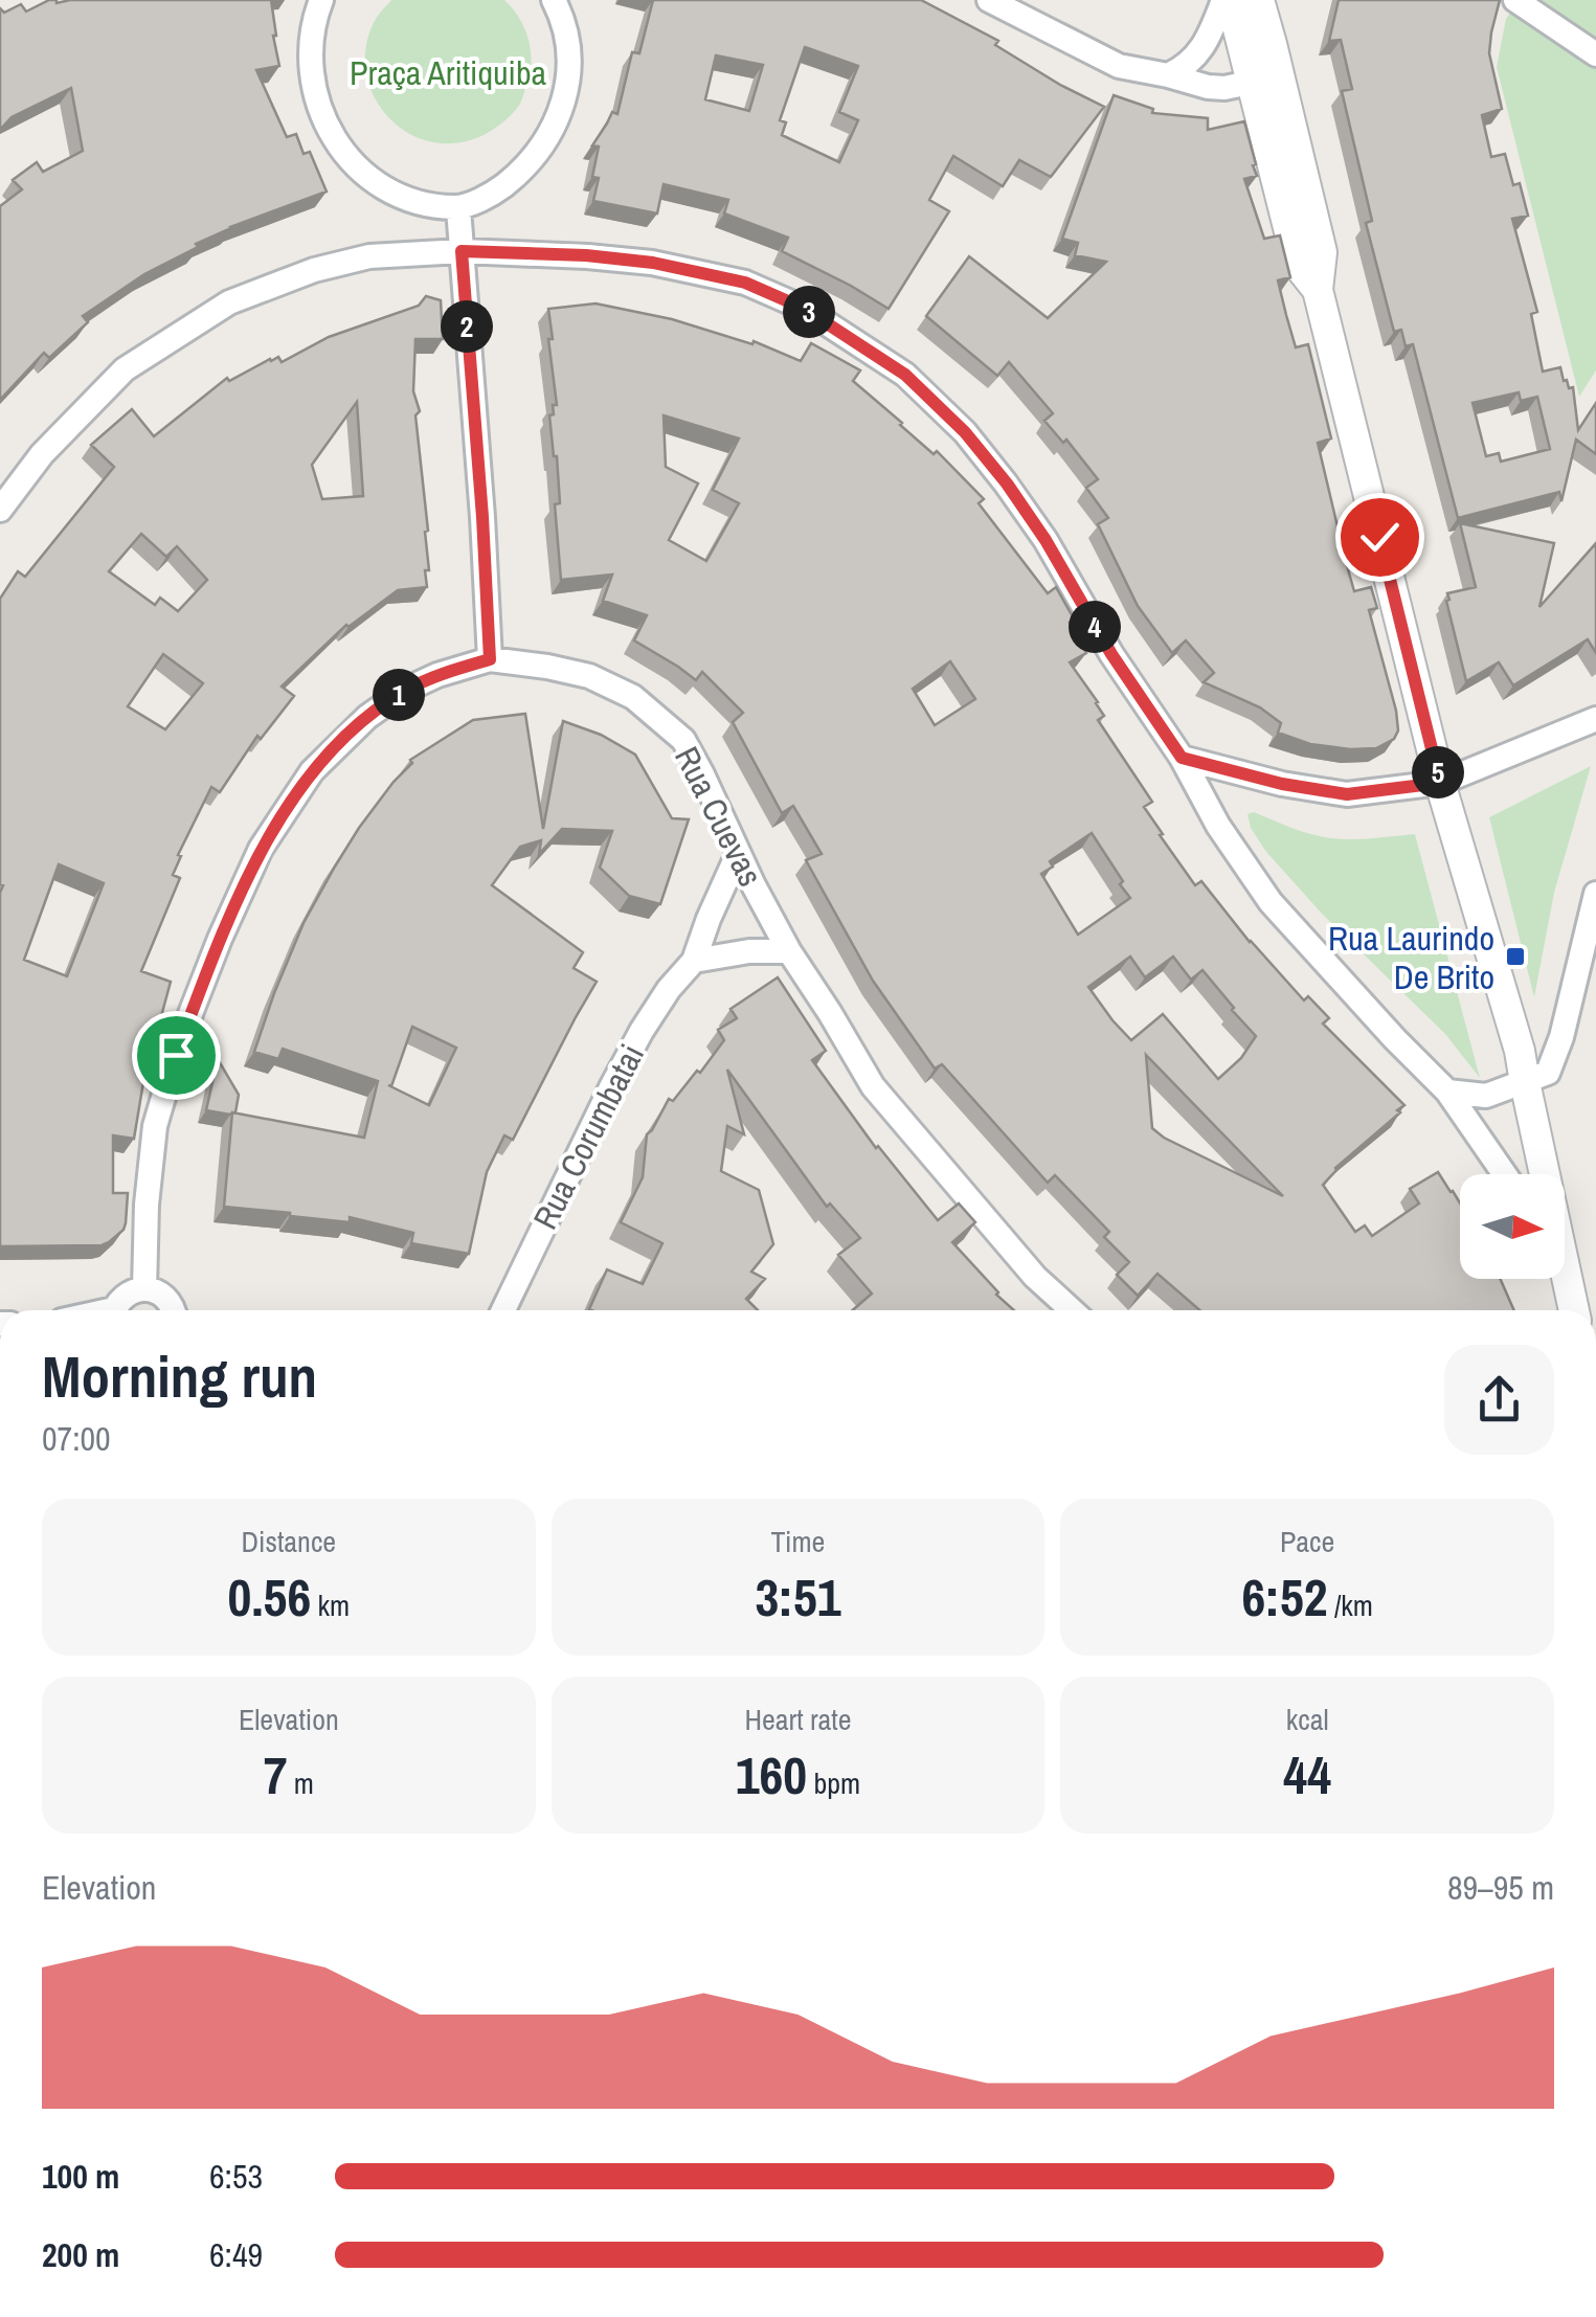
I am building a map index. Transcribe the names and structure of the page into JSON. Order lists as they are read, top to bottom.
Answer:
{
  "streets": {
    "street": ["Rua Cuevas", "Rua Corumbatai"]
  },
  "crossings": [
    ["Rua Cuevas", "Rua Corumbatai"]
  ],
  "parks": ["Praça Aritiquiba"],
  "places": {
    "transit": ["Rua Laurindo De Brito"]
  },
  "north": "right",
  "page": {
    "pins": [
      "3",
      "2",
      "4",
      "1",
      "5"
    ],
    "heading": ["Morning run", "07:00"],
    "stats": [
      ["Distance", "0.56 km"],
      ["Time", "3:51"],
      ["Pace", "6:52 /km"],
      ["Elevation", "7 m"],
      ["Heart rate", "160 bpm"],
      ["kcal", "44"]
    ],
    "chart": ["Elevation", "89–95 m"],
    "list": [
      {
        "name": "100 m",
        "note": "6:53"
      },
      {
        "name": "200 m",
        "note": "6:49"
      }
    ]
  }
}
